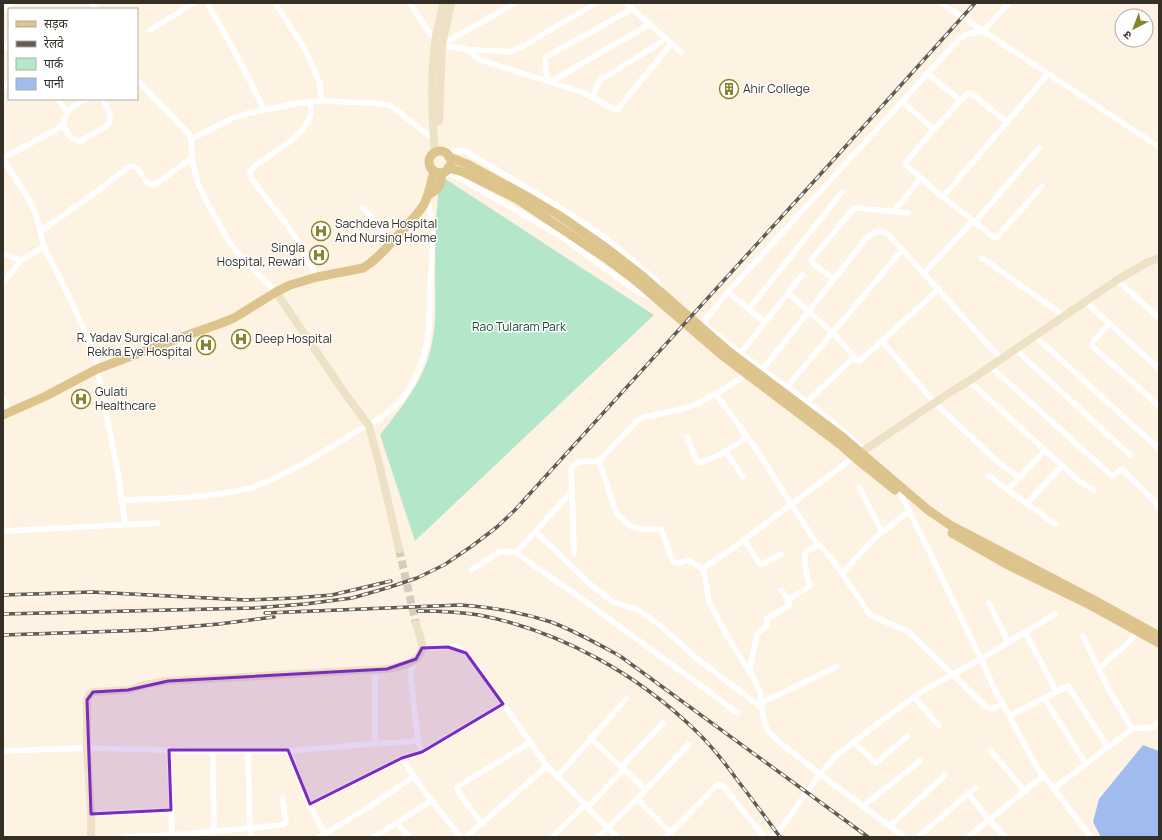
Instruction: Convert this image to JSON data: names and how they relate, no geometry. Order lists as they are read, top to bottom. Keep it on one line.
{"parks":["Rao Tularam Park"],"places":{"building":["Ahir College"],"hospital":["Sachdeva Hospital And Nursing Home","Singla Hospital, Rewari","Deep Hospital","R. Yadav Surgical and Rekha Eye Hospital","Gulati Healthcare"]},"legend":["सड़क","रेलवे","पार्क","पानी"],"north":"bottom left"}
